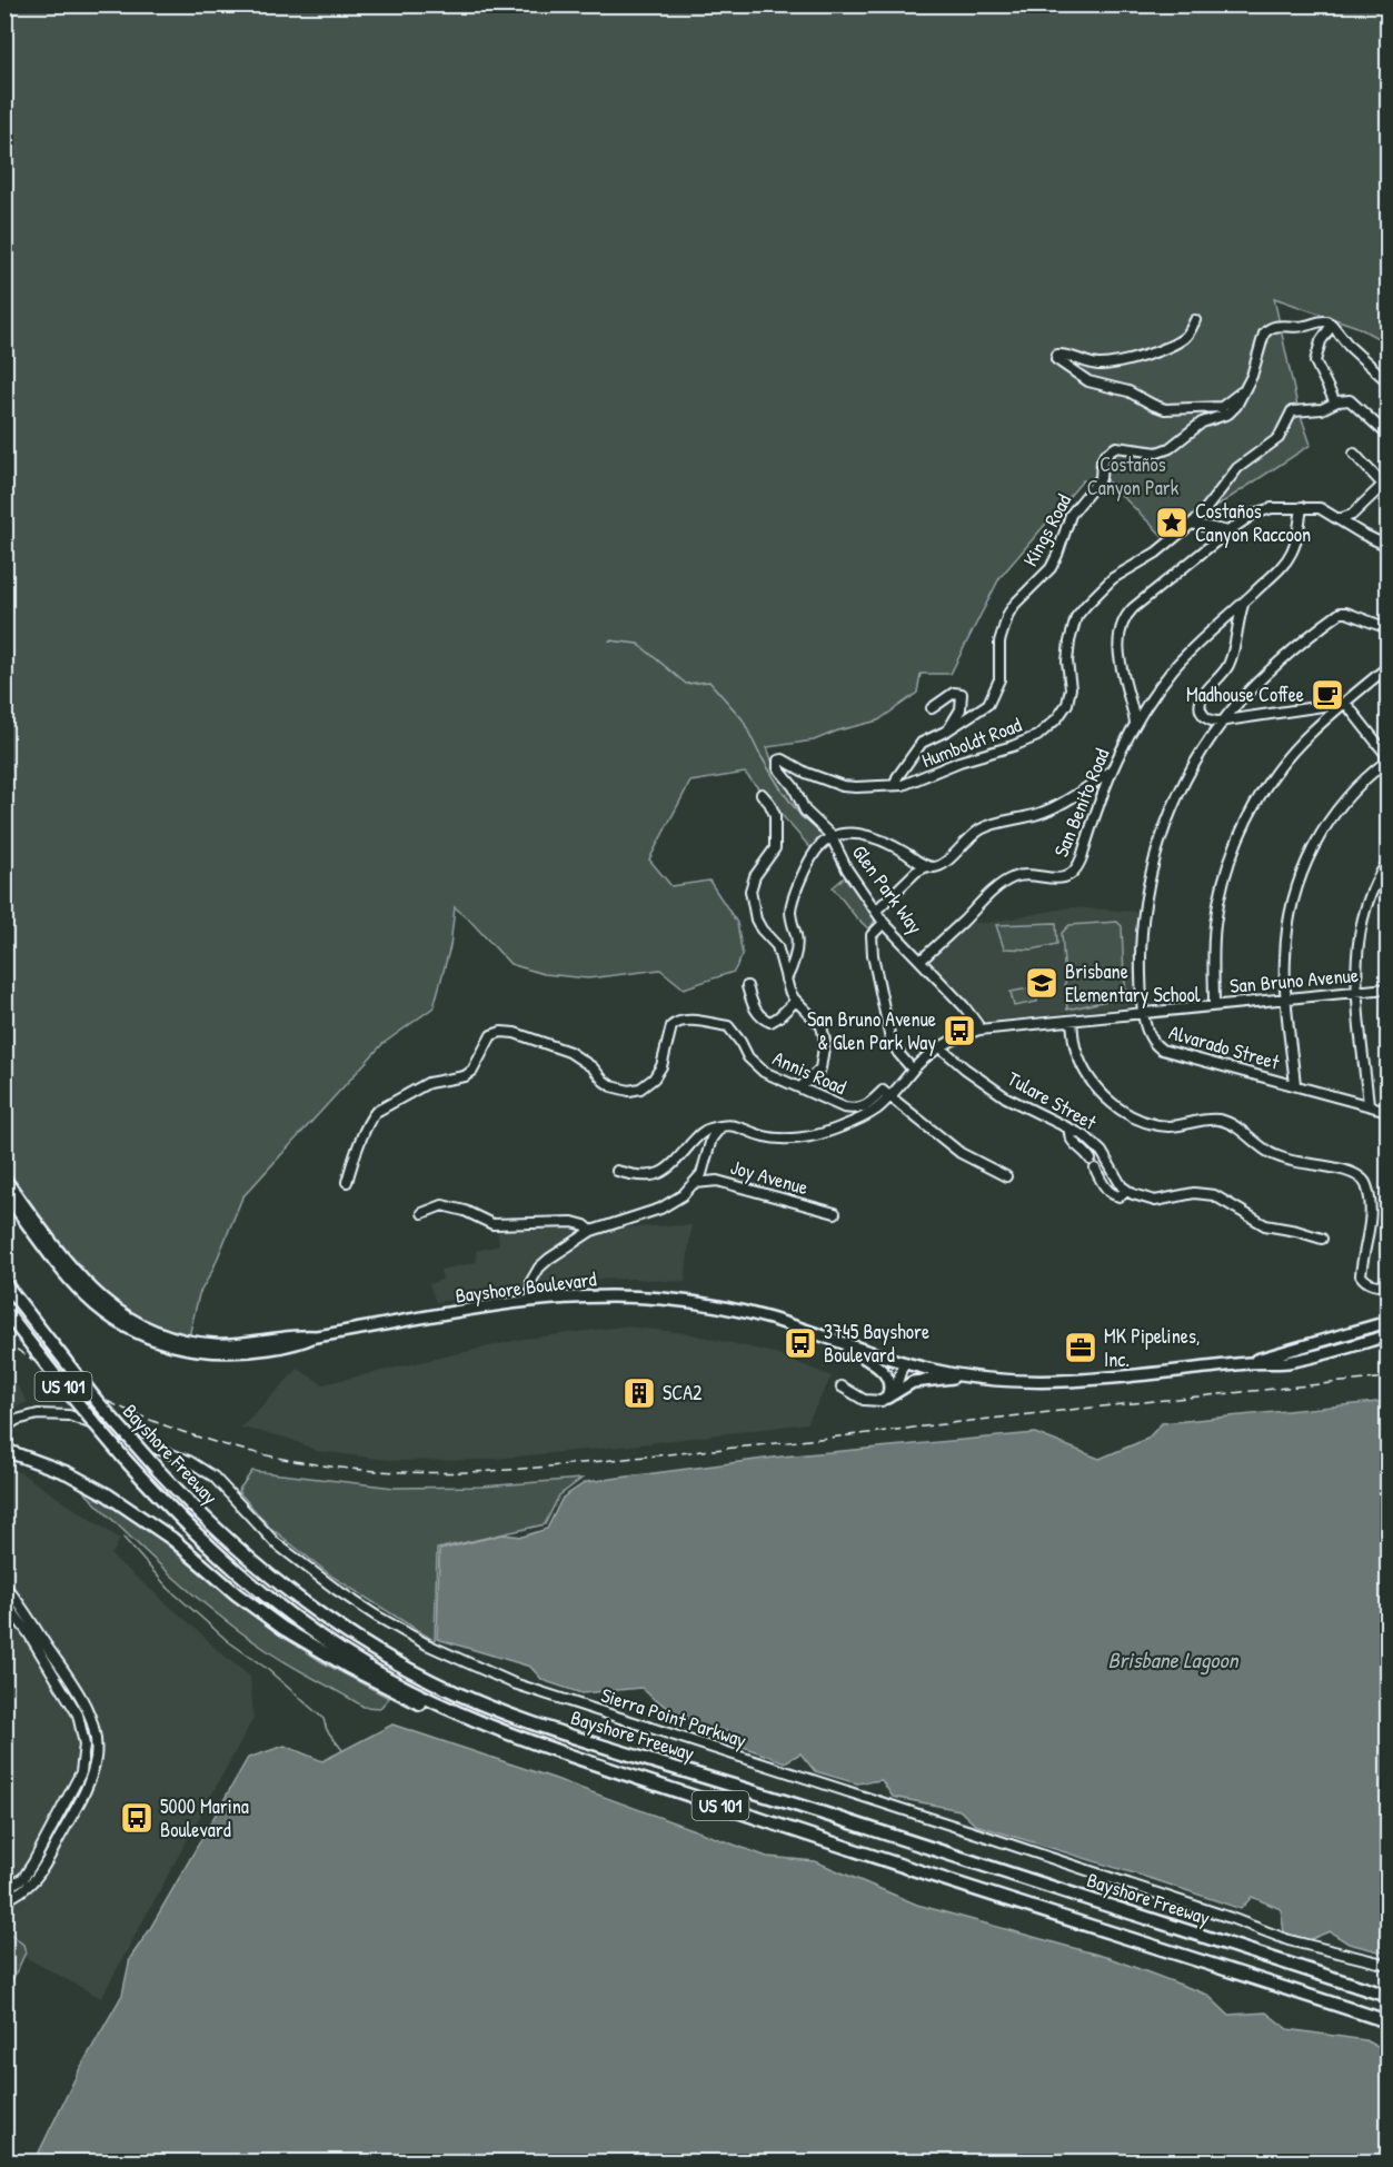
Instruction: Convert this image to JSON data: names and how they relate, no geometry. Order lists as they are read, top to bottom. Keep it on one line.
{"streets":{"highway":["US 101","Bayshore Freeway"],"main road":["Bayshore Boulevard"],"street":["Kings Road","Humboldt Road","San Benito Road","Glen Park Way","San Bruno Avenue","Alvarado Street","Annis Road","Tulare Street","Joy Avenue","Sierra Point Parkway"]},"crossings":[["Kings Road","Humboldt Road"],["Humboldt Road","Glen Park Way"],["San Benito Road","Glen Park Way"],["Glen Park Way","San Bruno Avenue"],["San Bruno Avenue","Alvarado Street"],["San Bruno Avenue","Annis Road"],["San Bruno Avenue","Tulare Street"]],"water":["Brisbane Lagoon"],"parks":["Costaños Canyon Park"],"places":{"place":["Costaños Canyon Raccoon"],"cafe":["Madhouse Coffee"],"school or university":["Brisbane Elementary School"],"bus stop":["San Bruno Avenue & Glen Park Way","3745 Bayshore Boulevard","5000 Marina Boulevard"],"office":["MK Pipelines, Inc."],"building":["SCA2"]}}
